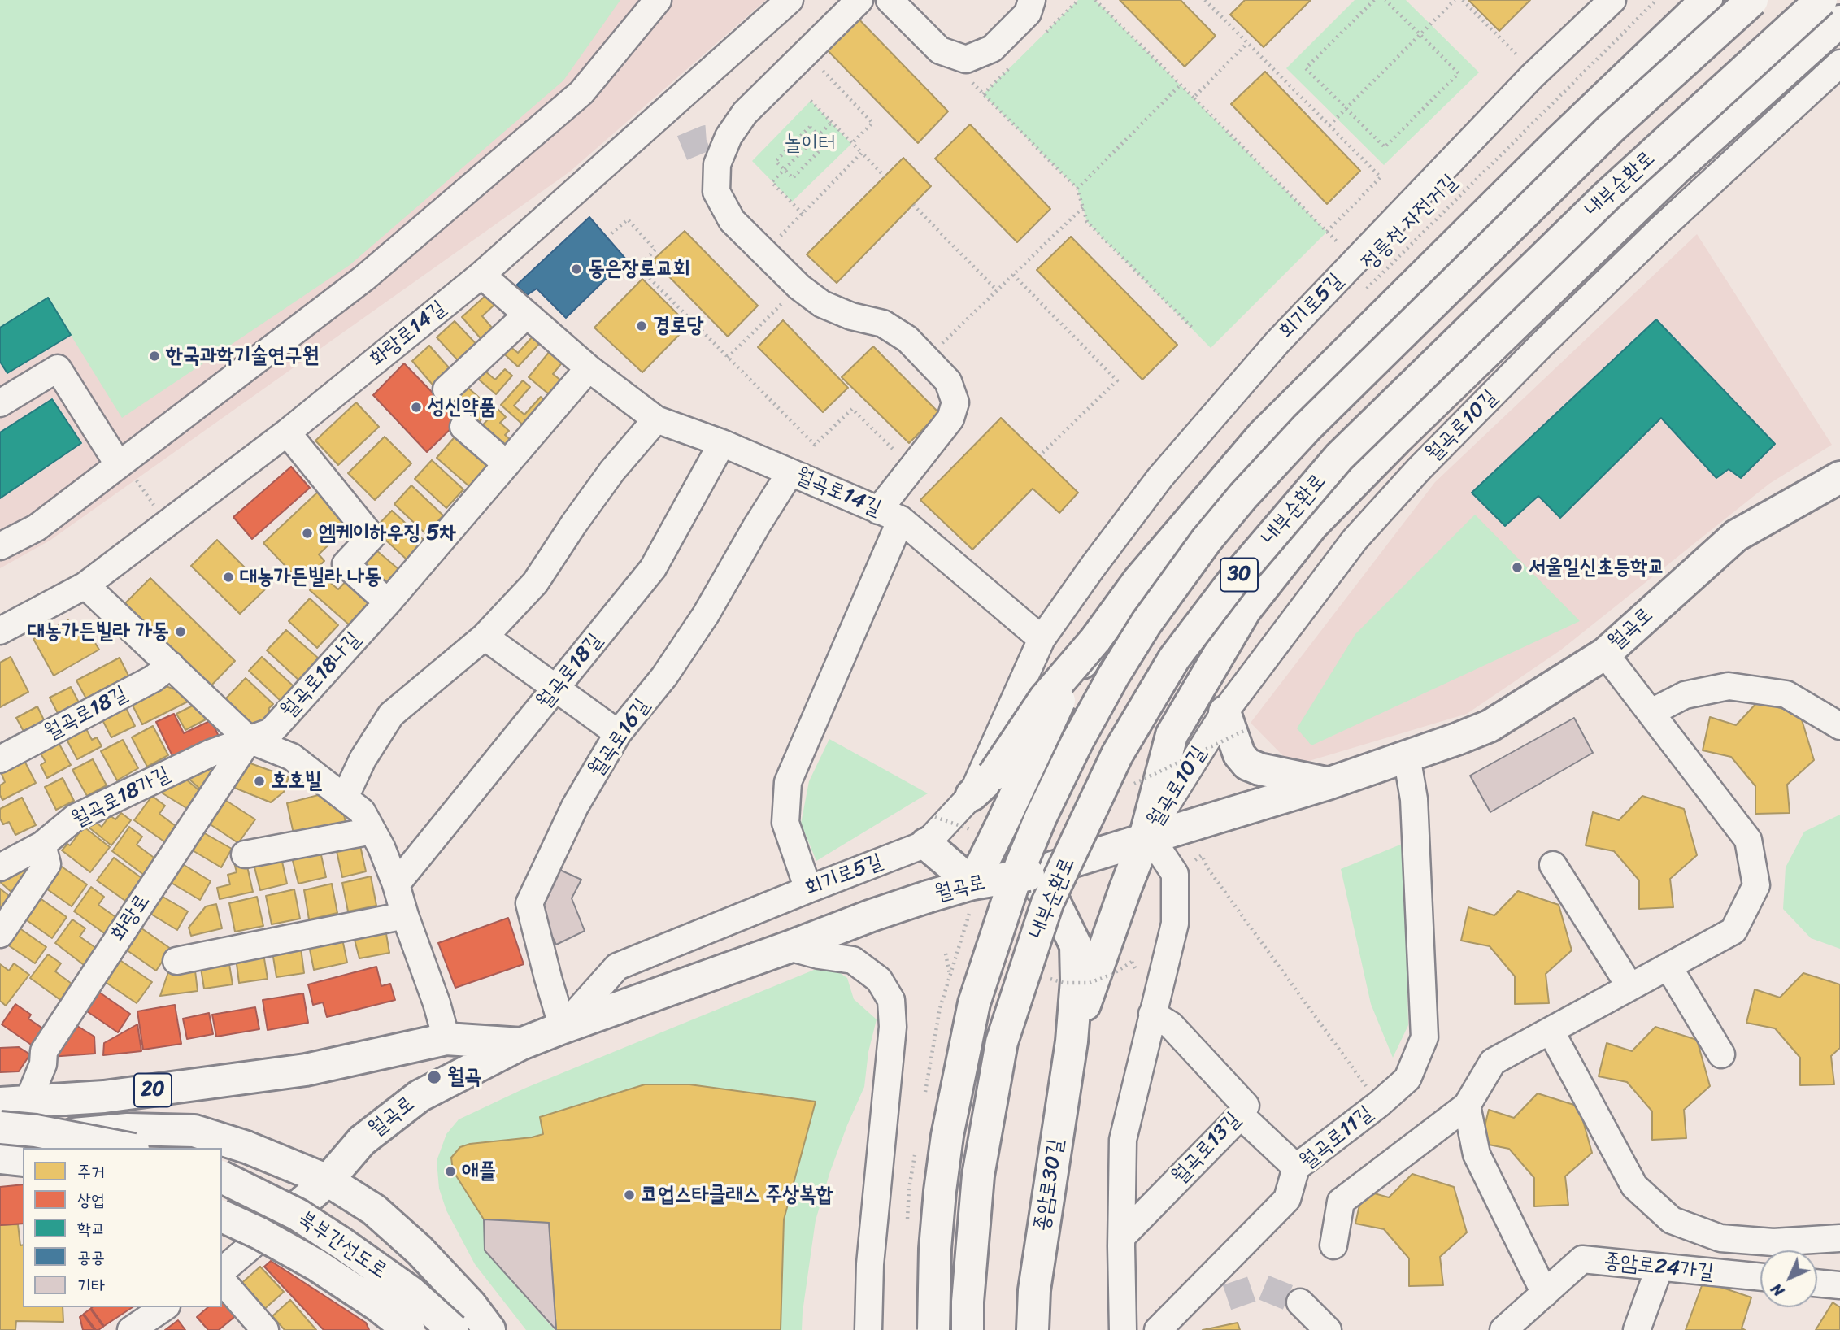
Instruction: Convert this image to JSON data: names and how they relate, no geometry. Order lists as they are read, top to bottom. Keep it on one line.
{"streets":{"main road":["내부순환로","30","월곡로","화랑로","20","종암로30길","북부간선도로"],"street":["회기로5길","화랑로14길","월곡로10길","월곡로14길","월곡로18길","월곡로18나길","월곡로16길","월곡로18가길","월곡로11길","월곡로13길","종암로24가길"],"path":["정릉천 자전거길"]},"crossings":[["회기로5길","월곡로14길"],["회기로5길","월곡로"],["회기로5길","월곡로16길"],["화랑로14길","월곡로14길"],["월곡로10길","월곡로"],["월곡로10길","종암로30길"],["월곡로14길","월곡로18길"],["월곡로14길","월곡로18나길"],["월곡로14길","월곡로16길"],["월곡로","월곡로16길"],["월곡로","화랑로"],["월곡로","종암로30길"],["월곡로18나길","월곡로18가길"],["월곡로18나길","화랑로"],["월곡로18가길","화랑로"]],"parks":["놀이터"],"places":["동은장로교회","경로당","한국과학기술연구원","성신약품","엠케이하우징 5차","서울일신초등학교","대농가든빌라 나동","대농가든빌라 가동","호호빌","월곡","애플","코업스타클래스 주상복합"],"legend":["주거","상업","학교","공공","기타"],"north":"bottom left"}
